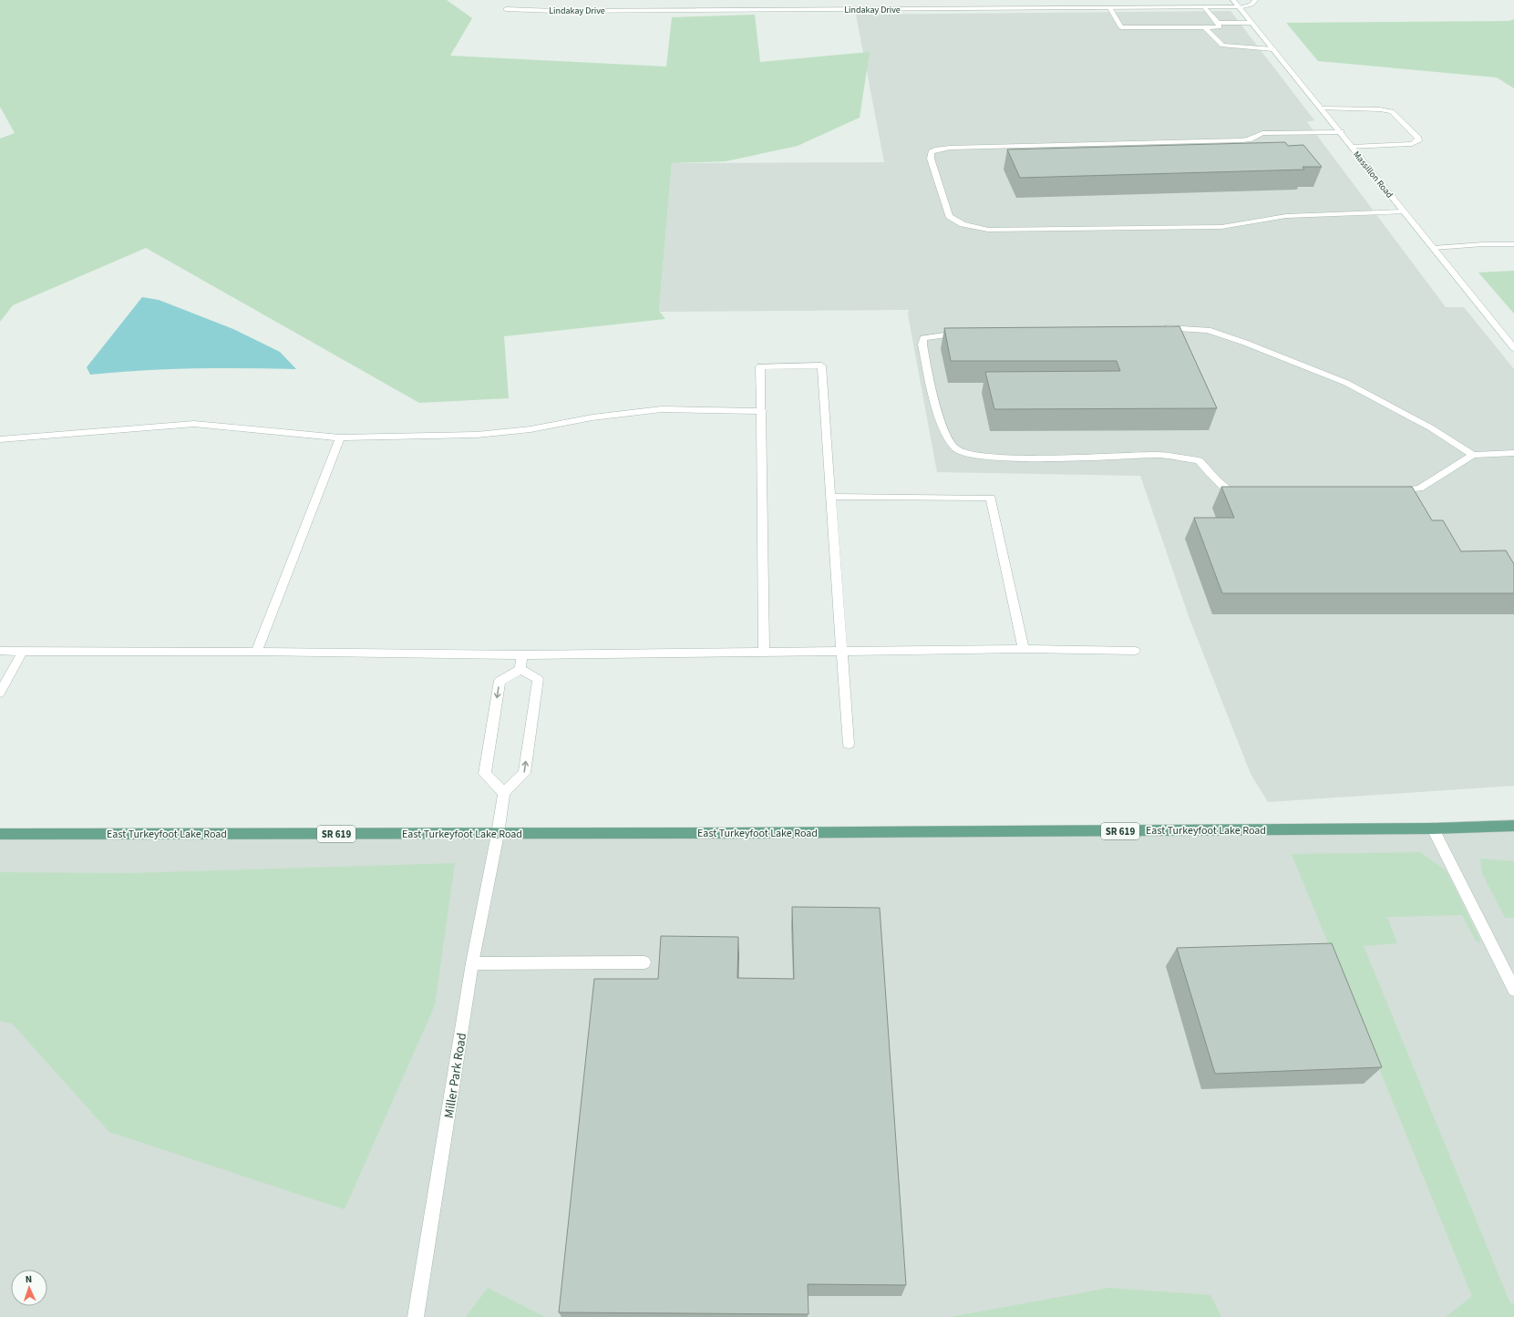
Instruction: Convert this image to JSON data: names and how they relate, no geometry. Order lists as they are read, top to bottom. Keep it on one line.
{"streets":{"main road":["East Turkeyfoot Lake Road","SR 619"],"street":["Lindakay Drive","Massillon Road","Miller Park Road"]},"crossings":[["Lindakay Drive","Massillon Road"],["East Turkeyfoot Lake Road","Miller Park Road"]],"north":"top"}
